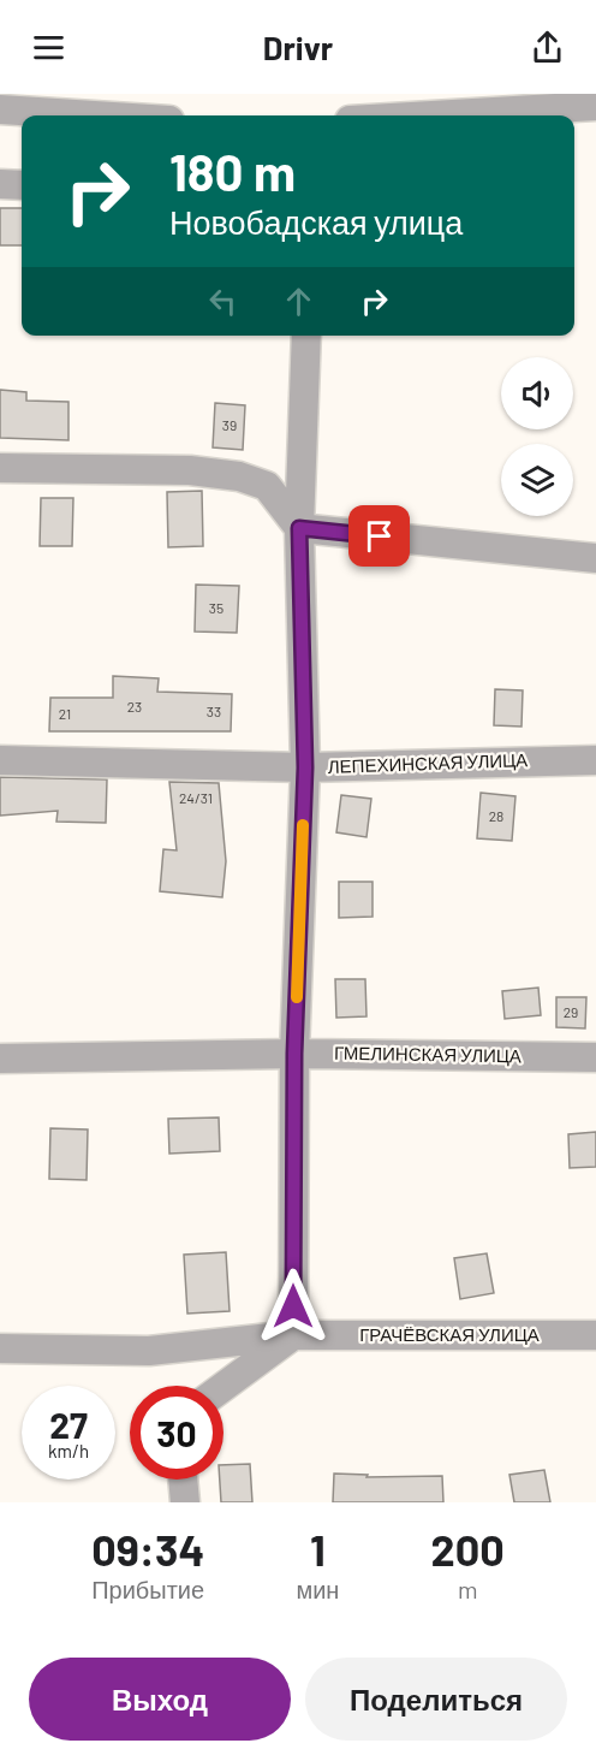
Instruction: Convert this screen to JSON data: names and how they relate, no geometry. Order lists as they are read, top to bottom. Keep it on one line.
{"streets":{"street":["ЛЕПЕХИНСКАЯ УЛИЦА","ГМЕЛИНСКАЯ УЛИЦА","ГРАЧЁВСКАЯ УЛИЦА"]},"house_numbers":["39","35","23","33","21","24/31","28","29"],"page":{"header":"Drivr","turn":["180 m","Новобадская улица"],"speed":"27 km/h","limit":"30","eta":["09:34","Прибытие","1","мин","200","m"],"buttons":["Выход","Поделиться"]}}
